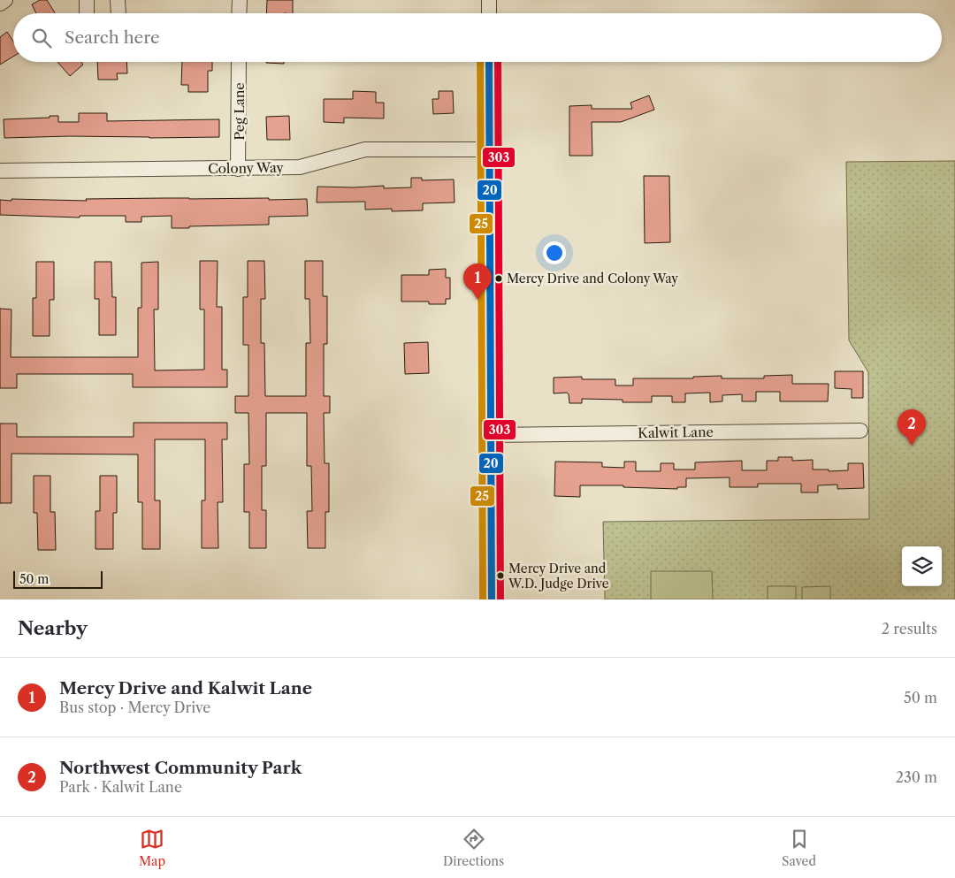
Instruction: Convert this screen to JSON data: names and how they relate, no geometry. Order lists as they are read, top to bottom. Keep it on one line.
{"streets":{"street":["Peg Lane","Colony Way","Kalwit Lane"]},"crossings":[["Peg Lane","Colony Way"]],"places":["Mercy Drive and Colony Way","Mercy Drive and W.D. Judge Drive"],"lines":["transit line 20","transit line 25","transit line 303"],"scale_bar":"50 m","page":{"search":"Search here","pins":["1","2"],"scale":"50 m","heading":["Nearby","2 results"],"list":[{"mark":"1","name":"Mercy Drive and Kalwit Lane","note":"Bus stop · Mercy Drive","value":"50 m"},{"mark":"2","name":"Northwest Community Park","note":"Park · Kalwit Lane","value":"230 m"}],"nav":["Map","Directions","Saved"]}}
